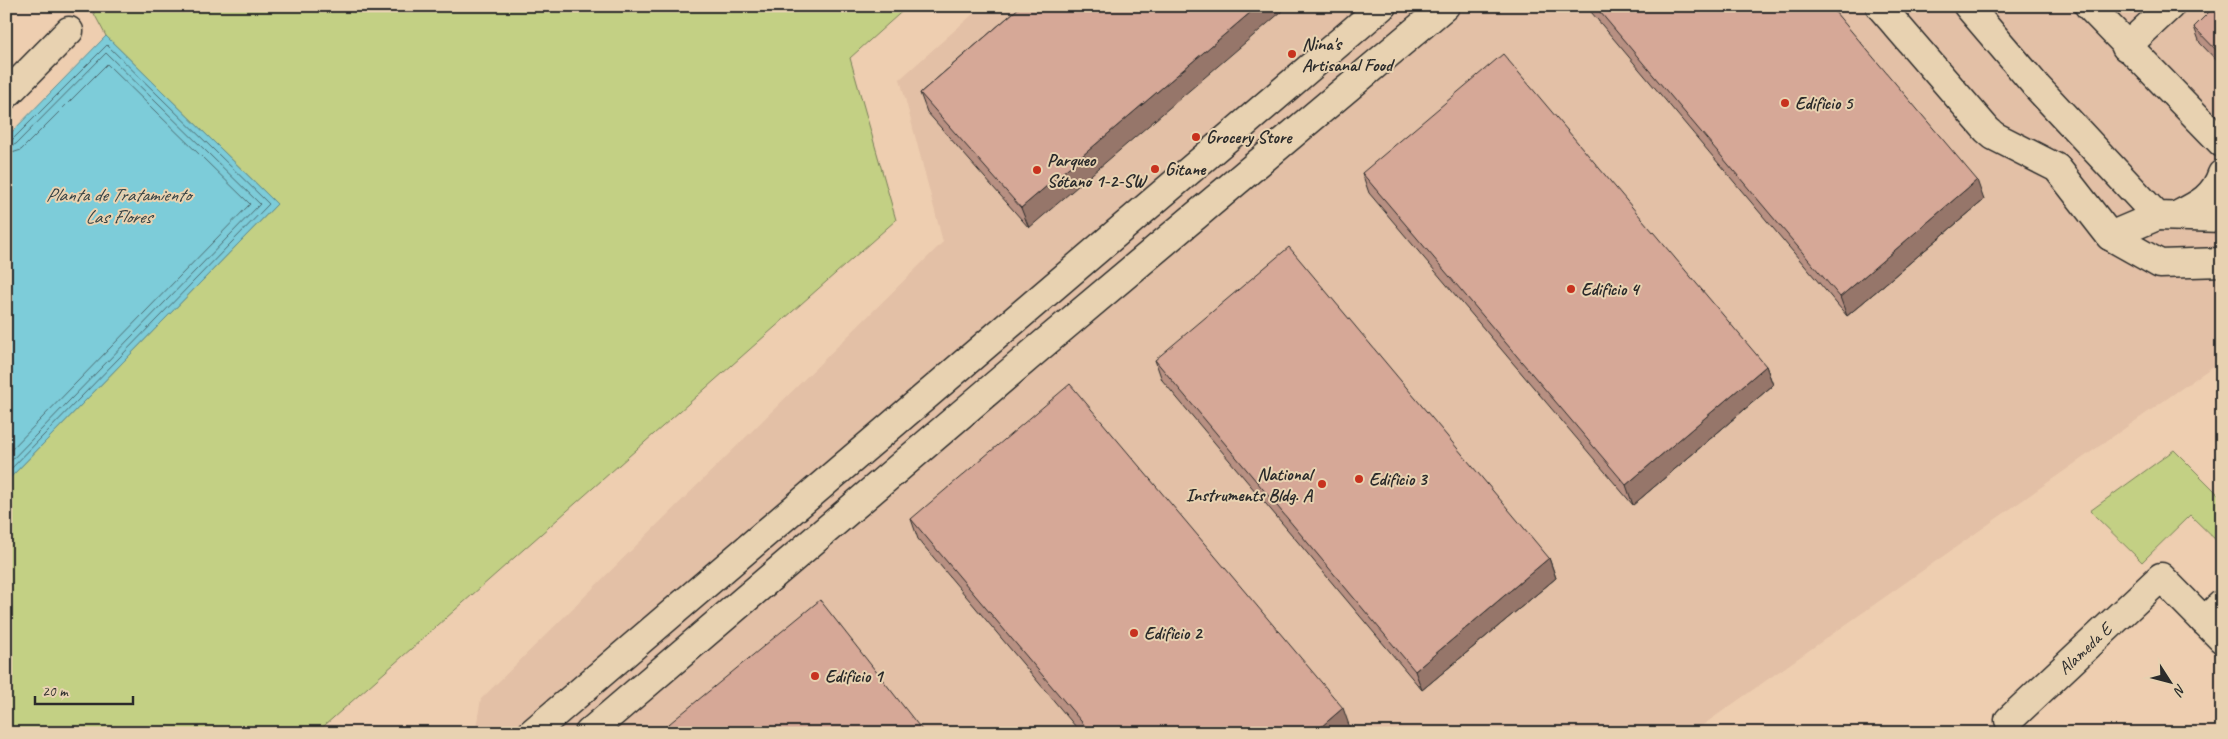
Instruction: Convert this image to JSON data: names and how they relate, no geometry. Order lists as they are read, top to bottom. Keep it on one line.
{"streets":{"street":["Alameda E"]},"water":["Planta de Tratamiento Las Flores"],"places":["Nina's Artisanal Food","Edificio 5","Grocery Store","Gitane","Parqueo Sótano 1-2-SW","Edificio 4","Edificio 3","National Instruments Bldg. A","Edificio 2","Edificio 1"],"scale_bar":"20 m","north":"bottom right"}
